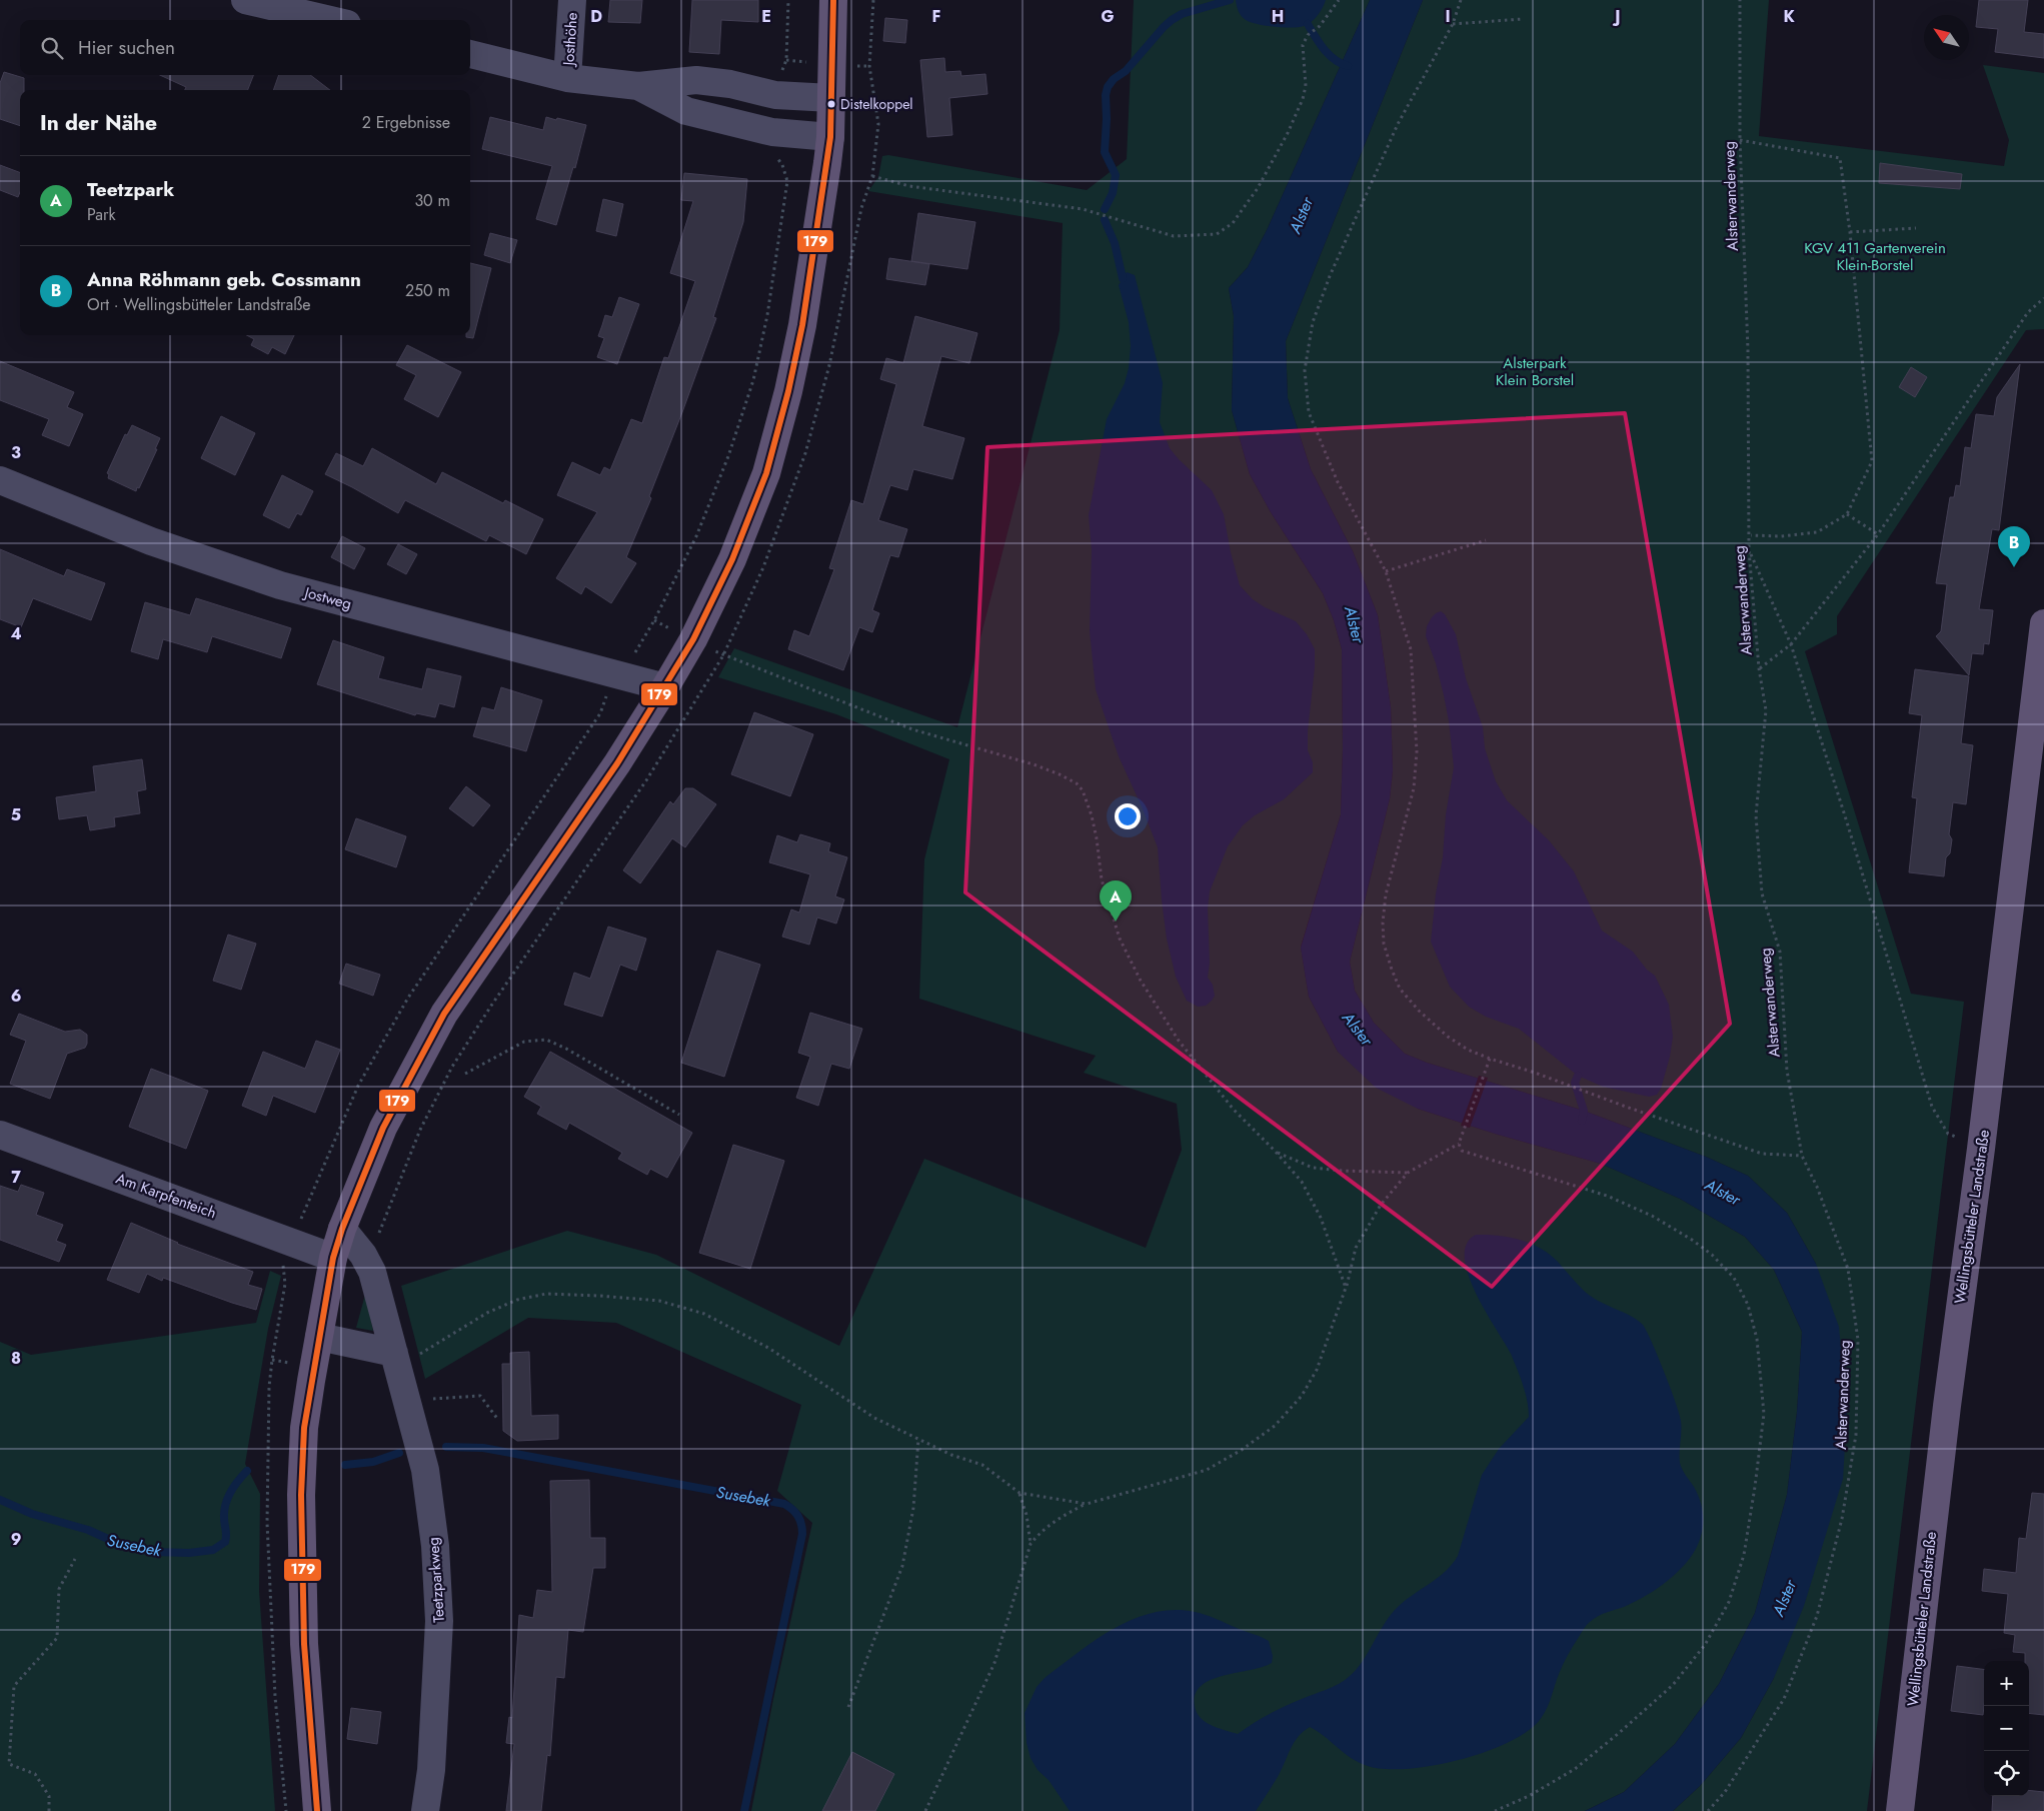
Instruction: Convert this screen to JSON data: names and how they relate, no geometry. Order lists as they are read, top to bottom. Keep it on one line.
{"streets":{"main road":["Wellingsbütteler Landstraße"],"street":["Josthöhe","Jostweg","Am Karpfenteich","Teetzparkweg"],"path":["Alsterwanderweg"]},"water":["Alster","Susebek"],"parks":["KGV 411 Gartenverein Klein-Borstel","Alsterpark Klein Borstel"],"places":["Distelkoppel"],"lines":["transit line 179"],"north":"top left","page":{"search":"Hier suchen","heading":["In der Nähe","2 Ergebnisse"],"list":[{"mark":"A","name":"Teetzpark","note":"Park","value":"30 m"},{"mark":"B","name":"Anna Röhmann geb. Cossmann","note":"Ort · Wellingsbütteler Landstraße","value":"250 m"}],"pins":["B","A"],"map_buttons":["+","−"]},"grid":{"columns":["D","E","F","G","H","I","J","K"],"rows":["3","4","5","6","7","8","9"]}}
